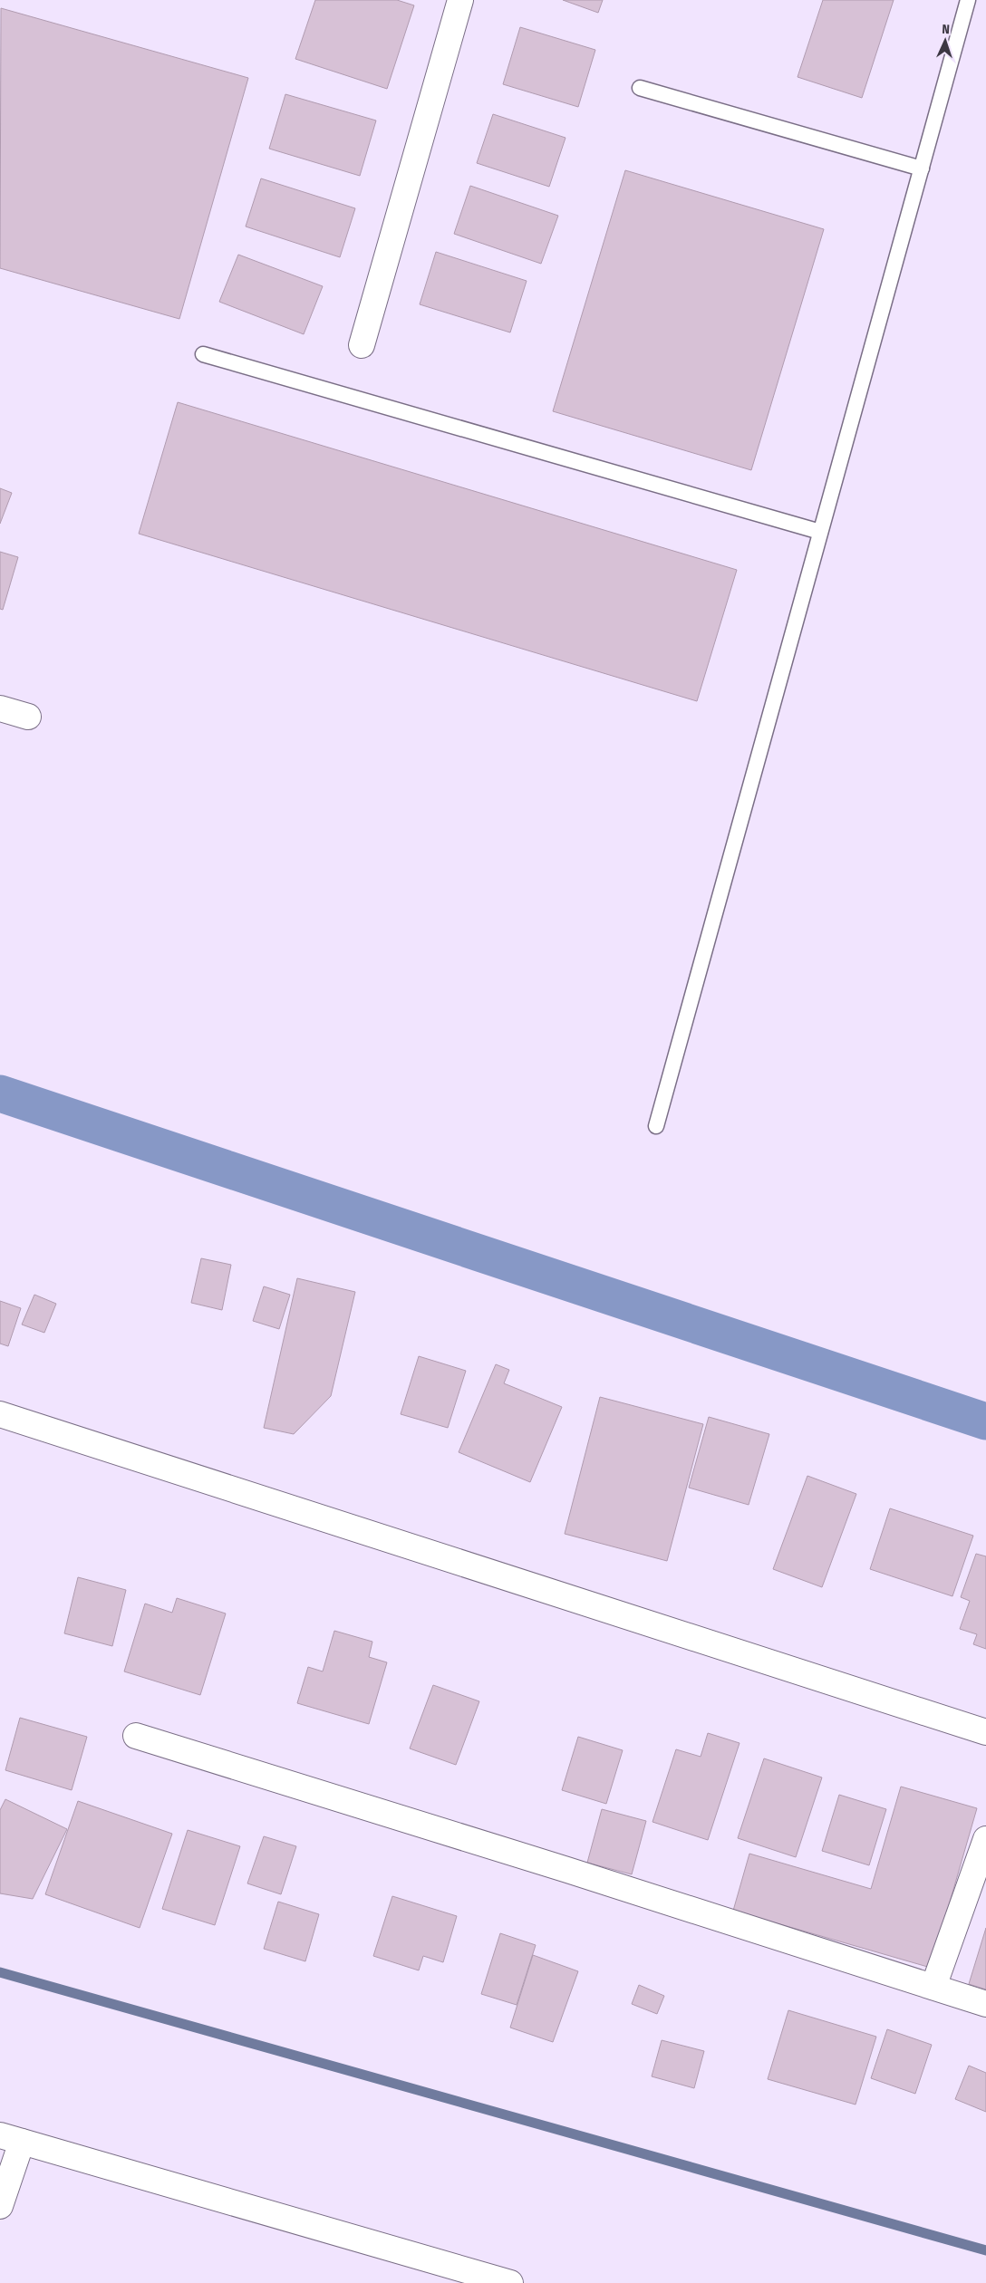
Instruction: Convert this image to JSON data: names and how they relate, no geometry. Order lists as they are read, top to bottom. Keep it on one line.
{"north":"top"}
